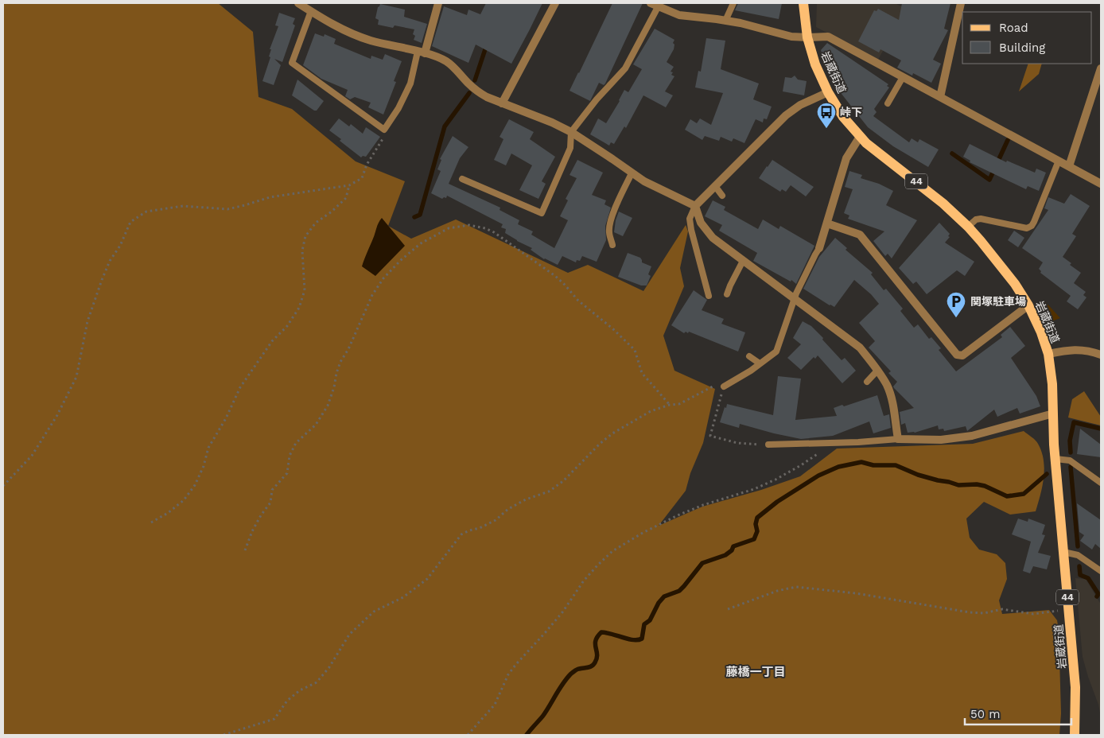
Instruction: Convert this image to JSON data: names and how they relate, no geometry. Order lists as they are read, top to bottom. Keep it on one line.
{"streets":{"main road":["岩蔵街道","44"]},"districts":["藤橋一丁目"],"places":{"bus stop":["峠下"],"parking":["関塚駐車場"]},"legend":["Road","Building"],"scale_bar":"50 m"}
